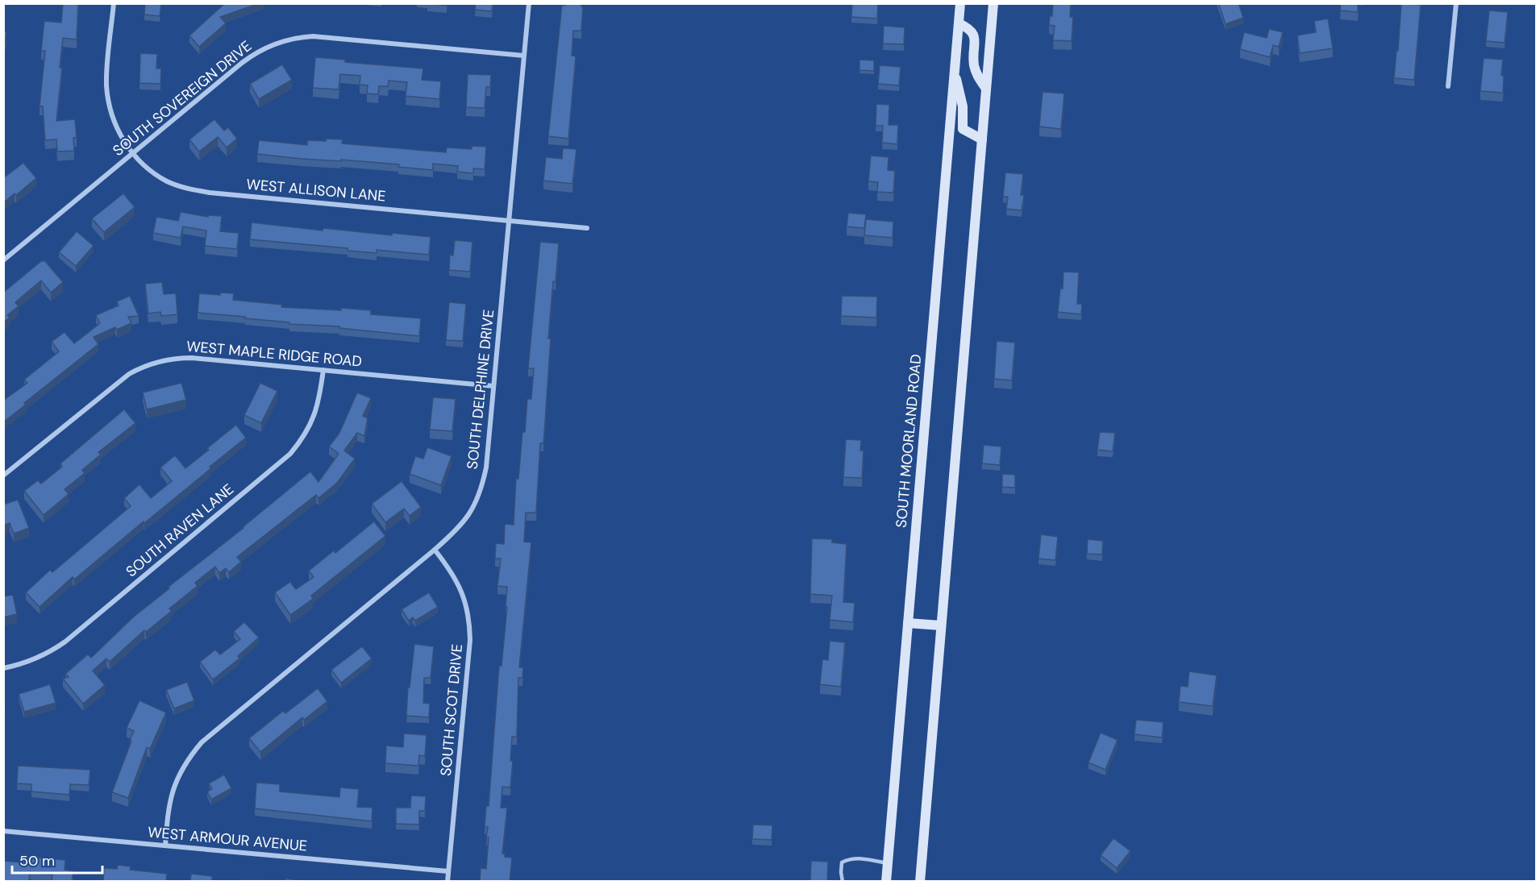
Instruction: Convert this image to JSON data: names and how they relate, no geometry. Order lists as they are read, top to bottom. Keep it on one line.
{"streets":{"main road":["SOUTH MOORLAND ROAD"],"street":["SOUTH SOVEREIGN DRIVE","WEST ALLISON LANE","WEST MAPLE RIDGE ROAD","SOUTH DELPHINE DRIVE","SOUTH RAVEN LANE","SOUTH SCOT DRIVE","WEST ARMOUR AVENUE"]},"crossings":[["SOUTH SOVEREIGN DRIVE","WEST ALLISON LANE"],["SOUTH SOVEREIGN DRIVE","SOUTH DELPHINE DRIVE"],["WEST ALLISON LANE","SOUTH DELPHINE DRIVE"],["WEST MAPLE RIDGE ROAD","SOUTH DELPHINE DRIVE"],["WEST MAPLE RIDGE ROAD","SOUTH RAVEN LANE"],["SOUTH DELPHINE DRIVE","SOUTH SCOT DRIVE"],["SOUTH DELPHINE DRIVE","WEST ARMOUR AVENUE"],["SOUTH SCOT DRIVE","WEST ARMOUR AVENUE"]],"scale_bar":"50 m"}
